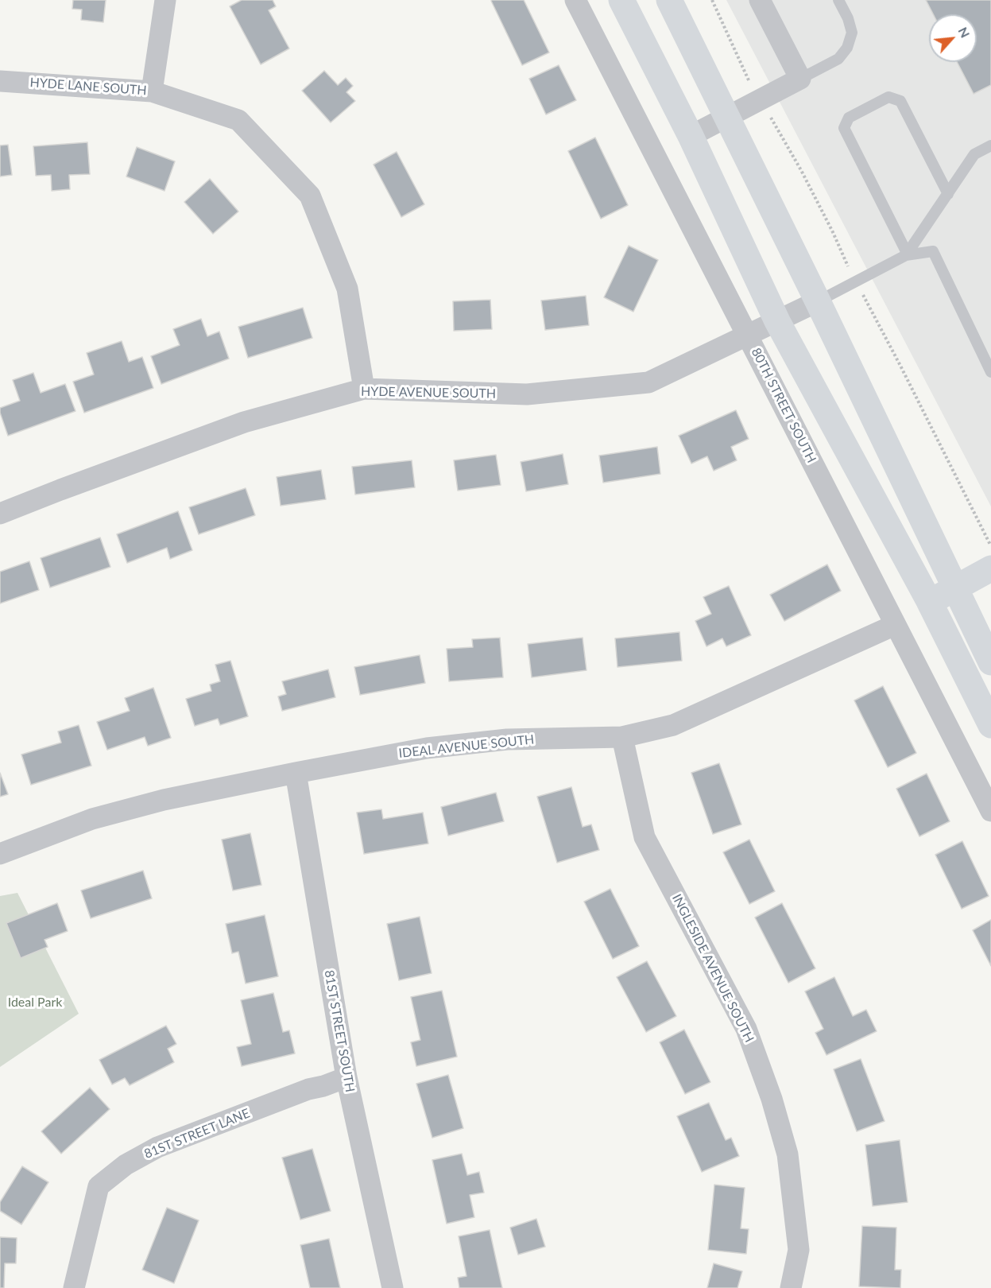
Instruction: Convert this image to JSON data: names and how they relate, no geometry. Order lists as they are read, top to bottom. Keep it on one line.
{"streets":{"street":["HYDE LANE SOUTH","HYDE AVENUE SOUTH","80TH STREET SOUTH","IDEAL AVENUE SOUTH","INGLESIDE AVENUE SOUTH","81ST STREET SOUTH","81ST STREET LANE"]},"crossings":[["HYDE LANE SOUTH","HYDE AVENUE SOUTH"],["HYDE AVENUE SOUTH","80TH STREET SOUTH"],["80TH STREET SOUTH","IDEAL AVENUE SOUTH"],["IDEAL AVENUE SOUTH","INGLESIDE AVENUE SOUTH"],["IDEAL AVENUE SOUTH","81ST STREET SOUTH"],["81ST STREET SOUTH","81ST STREET LANE"]],"parks":["Ideal Park"],"north":"top right"}
